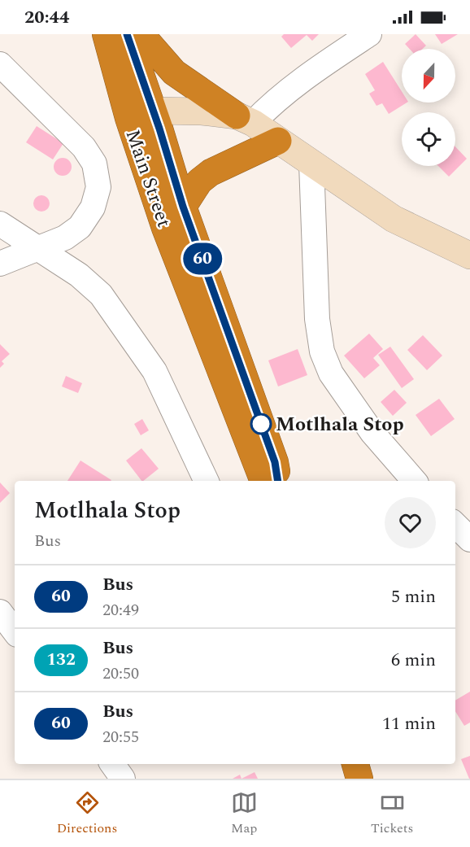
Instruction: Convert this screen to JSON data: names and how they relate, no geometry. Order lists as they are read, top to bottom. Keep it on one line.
{"streets":{"highway":["Main Street"]},"places":["Motlhala Stop"],"lines":["bus line 60"],"north":"bottom","page":{"status":"20:44","on_map":"60","heading":["Motlhala Stop","Bus"],"list":[{"mark":"60","name":"Bus","note":"20:49","value":"5 min"},{"mark":"132","name":"Bus","note":"20:50","value":"6 min"},{"mark":"60","name":"Bus","note":"20:55","value":"11 min"}],"tabs":["Directions","Map","Tickets"]}}
